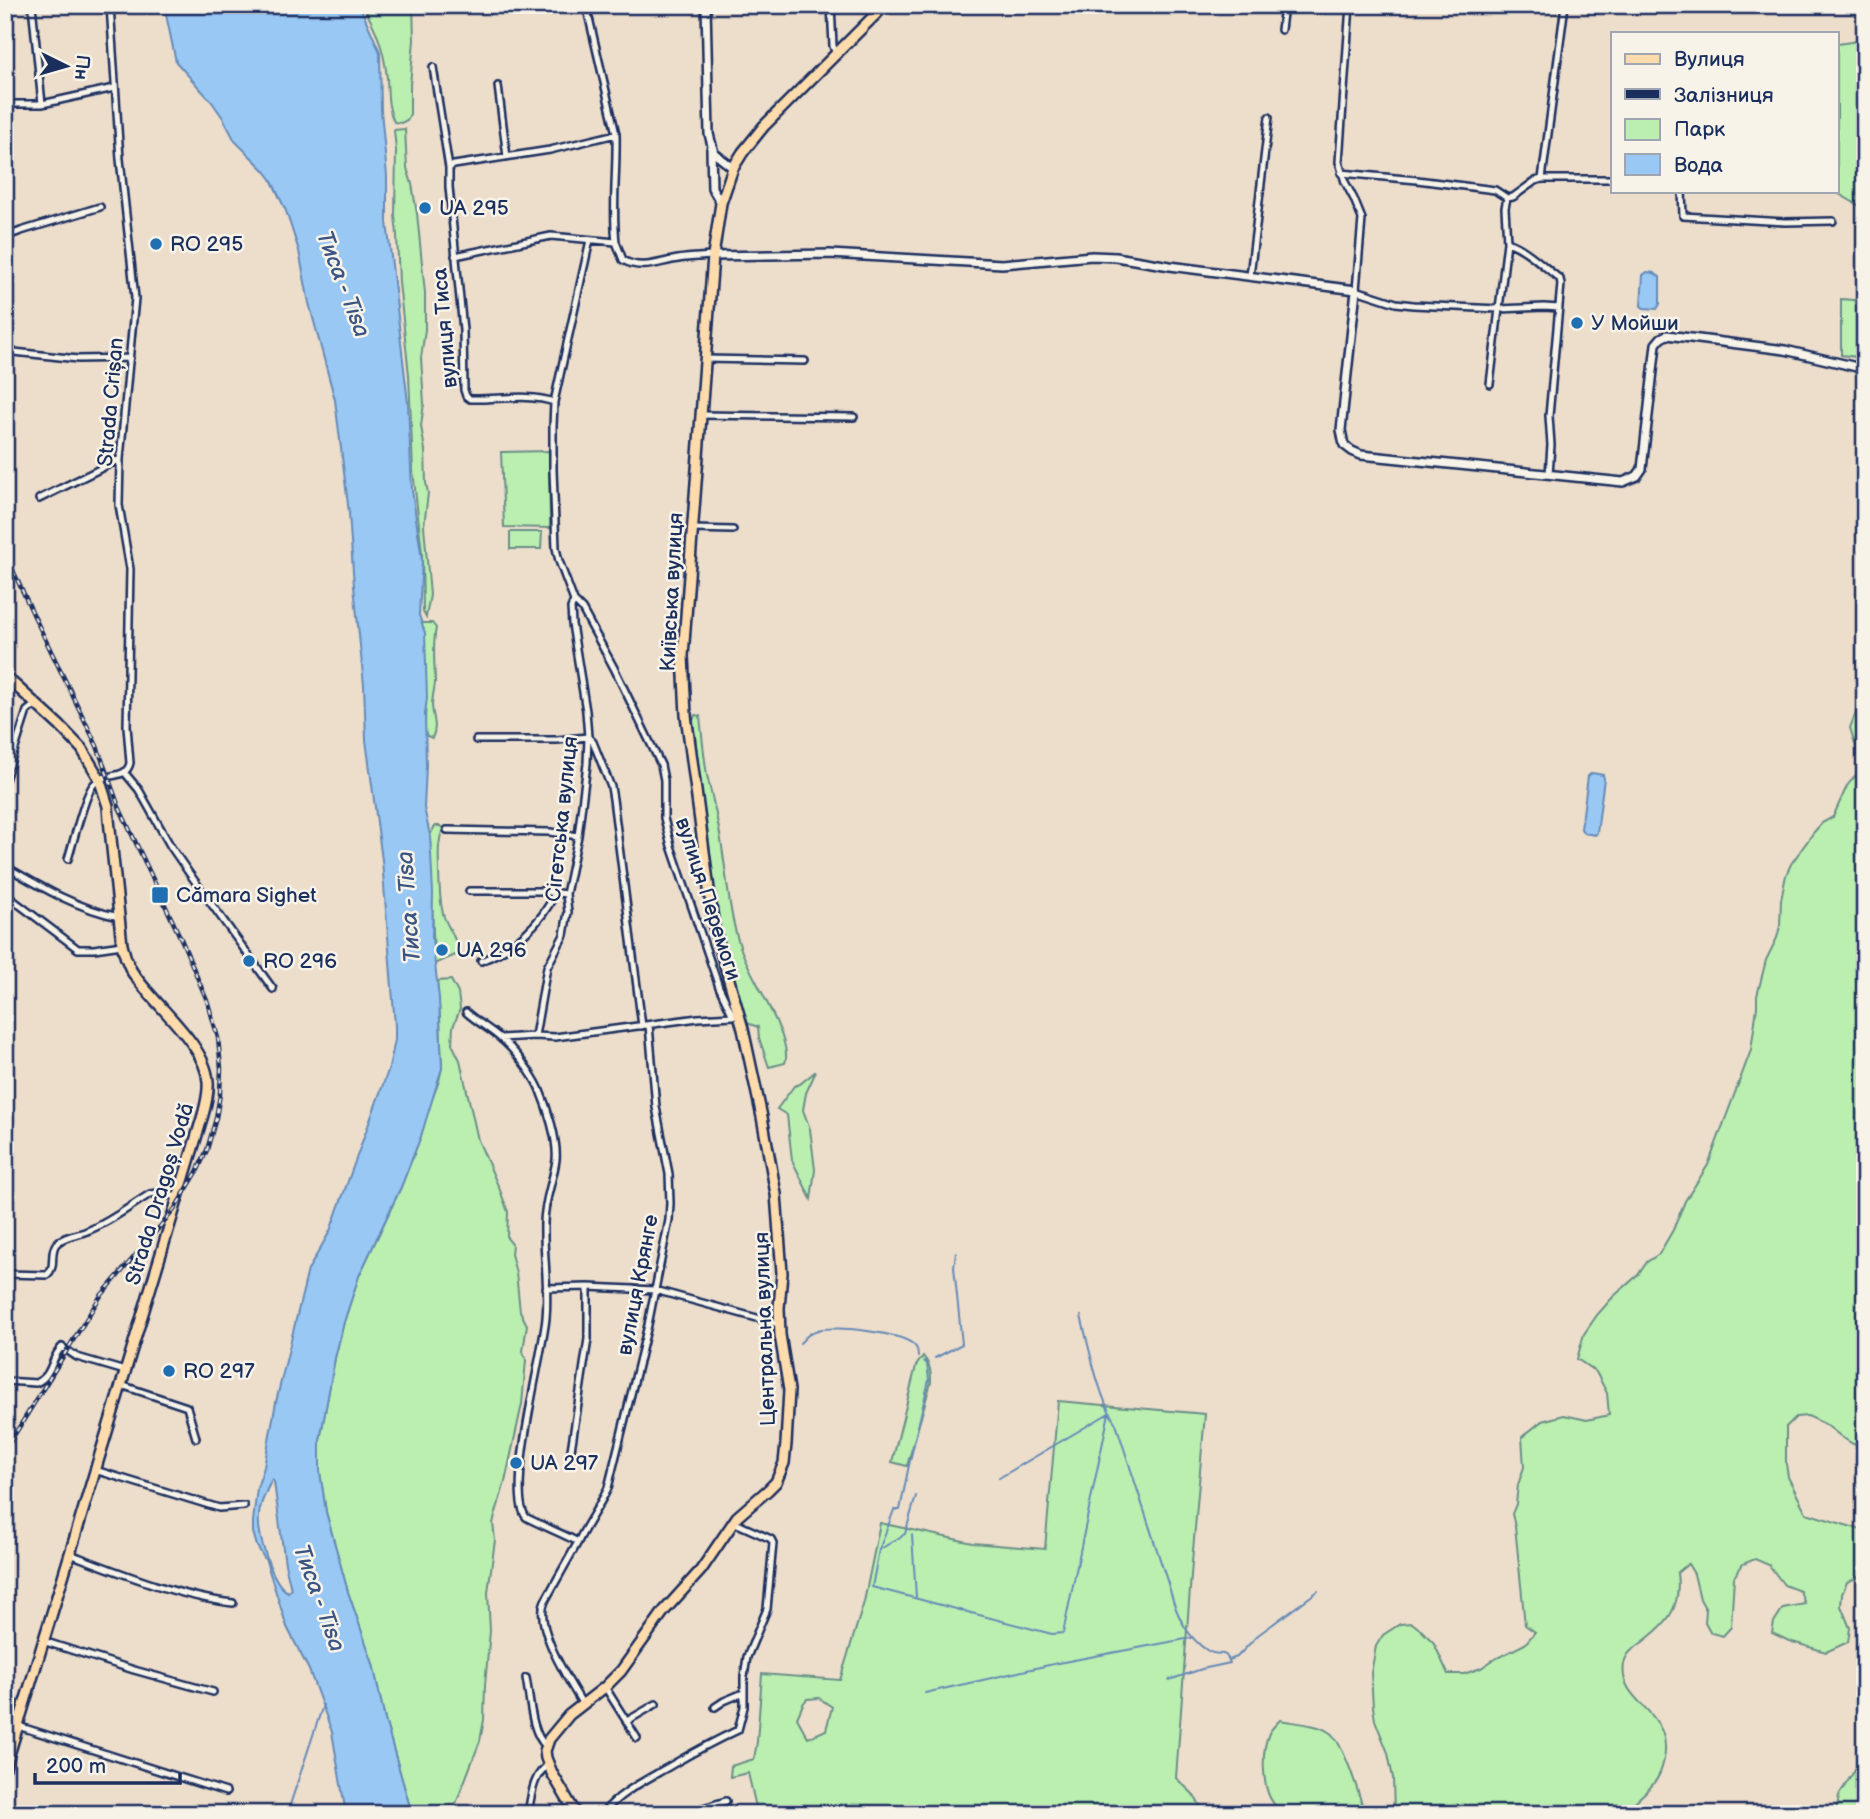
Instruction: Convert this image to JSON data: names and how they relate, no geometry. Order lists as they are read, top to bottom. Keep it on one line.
{"streets":{"main road":["Київська вулиця","Strada Dragoș Vodă","Центральна вулиця"],"street":["вулиця Тиса","Strada Crișan","Сігетська вулиця","вулиця Перемоги","вулиця Крянге"]},"crossings":[["Київська вулиця","вулиця Перемоги"],["Київська вулиця","Центральна вулиця"],["Сігетська вулиця","вулиця Перемоги"],["Сігетська вулиця","вулиця Крянге"],["вулиця Перемоги","Центральна вулиця"],["вулиця Крянге","Центральна вулиця"]],"water":["Тиса - Tisa"],"places":{"other":["UA 295","RO 295","У Мойши","UA 296","RO 296","RO 297","UA 297"],"transit":["Cămara Sighet"]},"legend":["Вулиця","Залізниця","Парк","Вода"],"scale_bar":"200 m","north":"right"}
